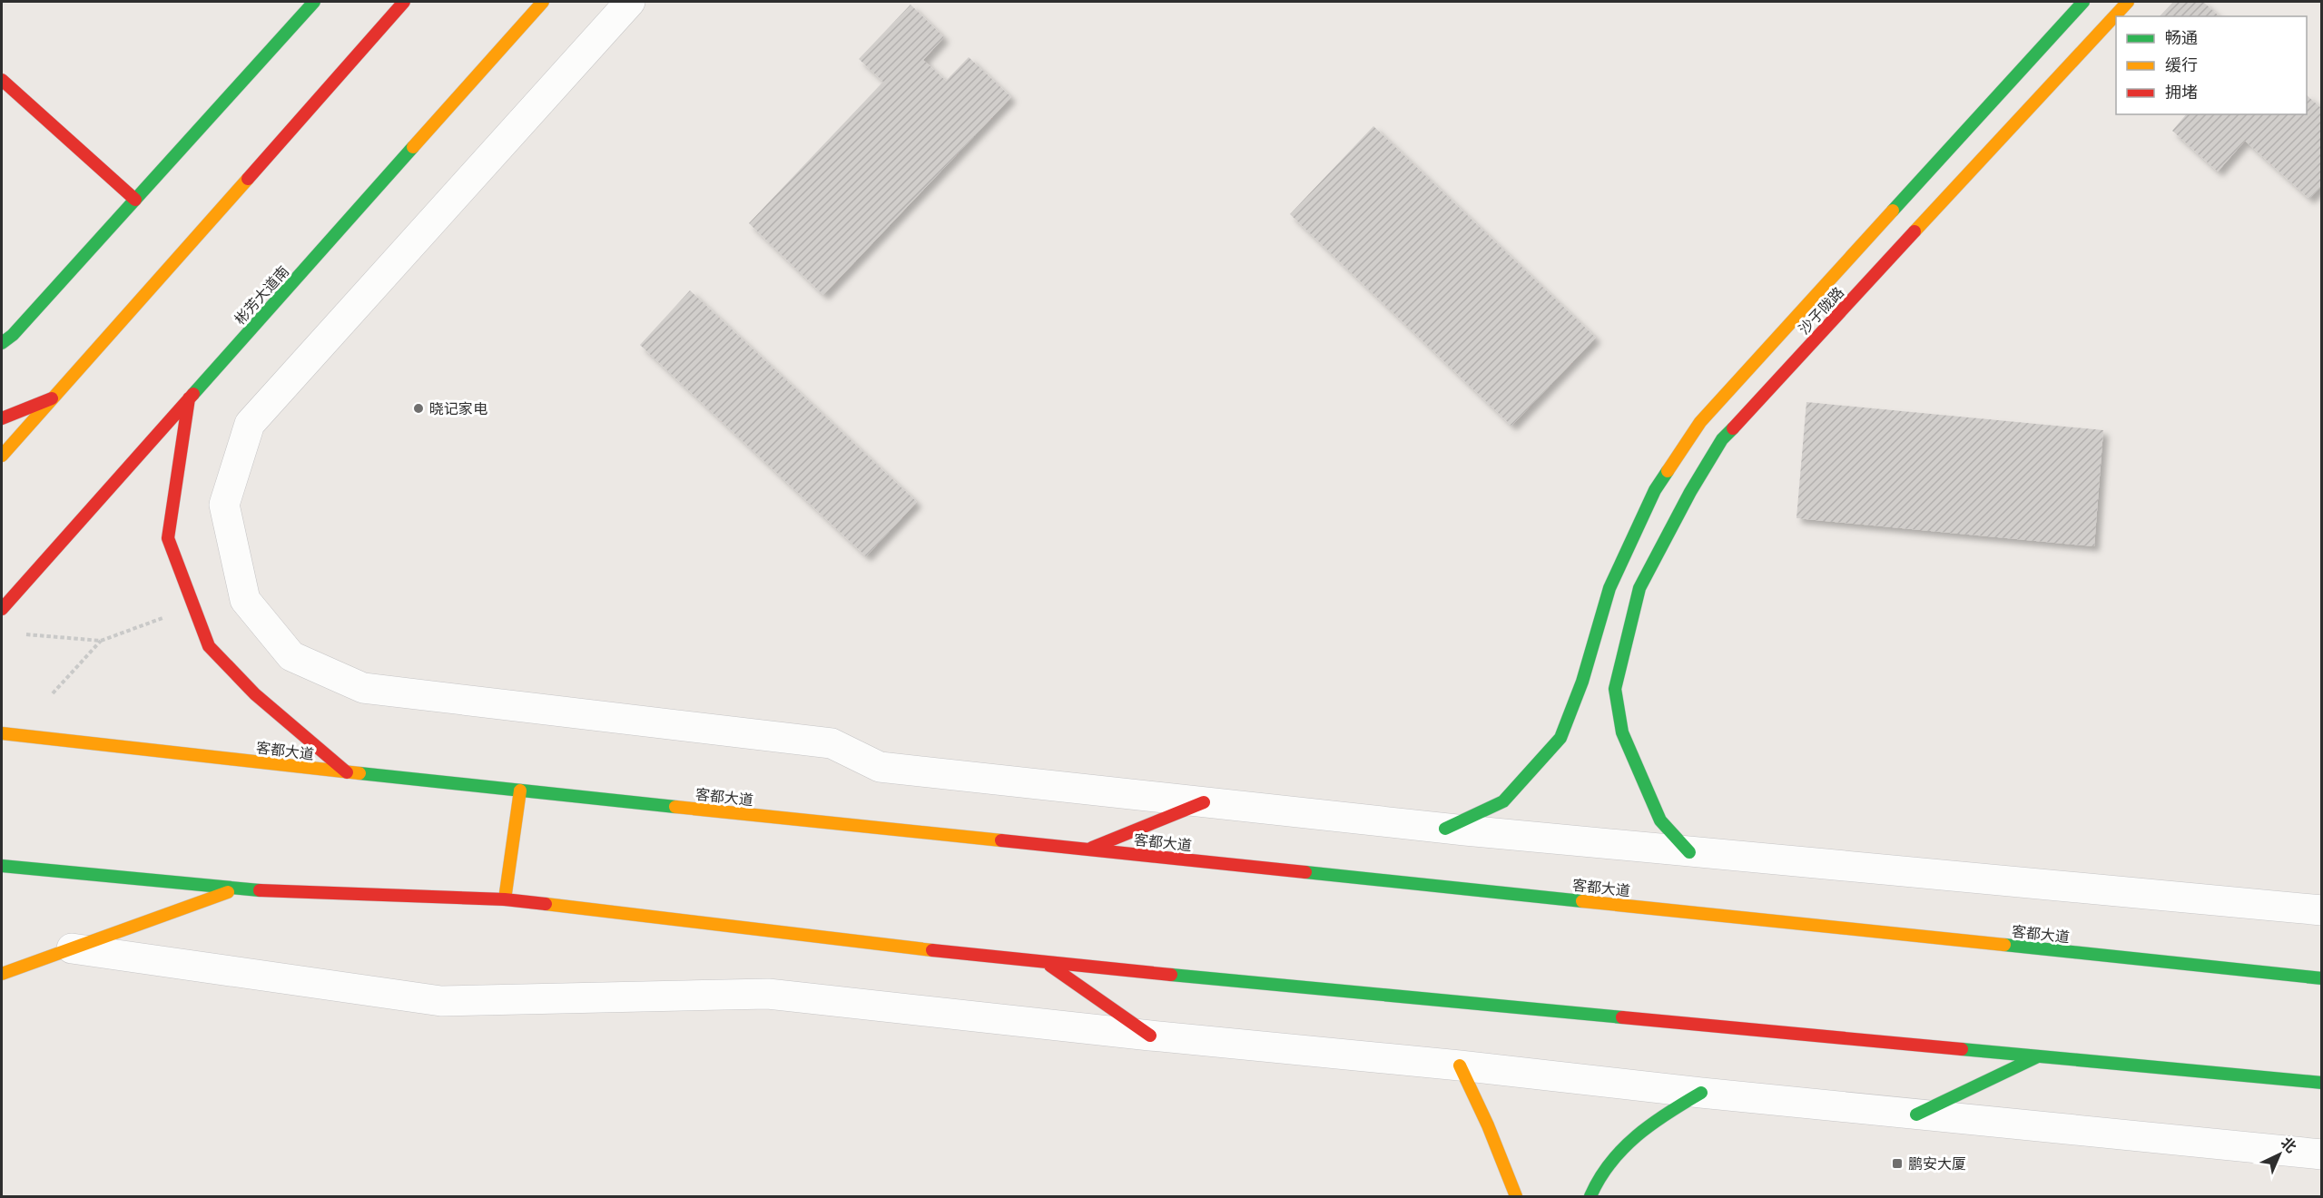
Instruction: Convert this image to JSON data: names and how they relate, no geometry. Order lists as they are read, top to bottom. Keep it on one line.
{"streets":{"main road":["彬芳大道南","沙子陇路","客都大道"]},"places":{"other":["晓记家电"],"transit":["鹏安大厦"]},"legend":["畅通","缓行","拥堵"],"north":"top right"}
